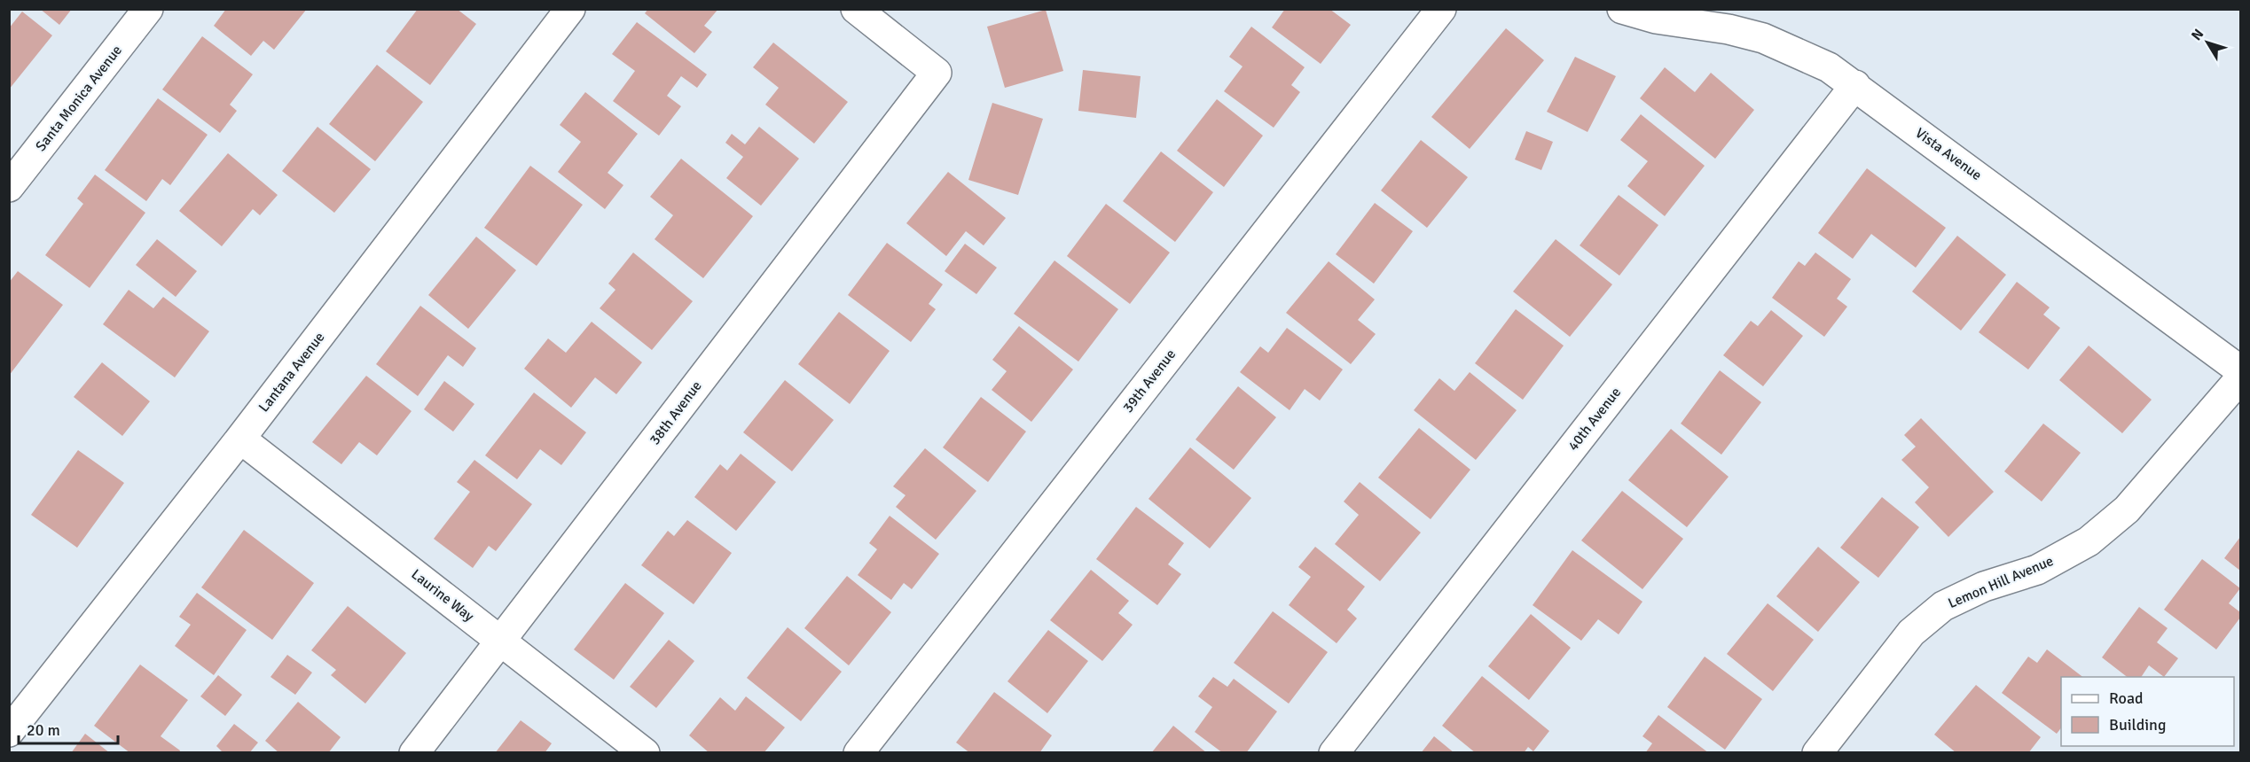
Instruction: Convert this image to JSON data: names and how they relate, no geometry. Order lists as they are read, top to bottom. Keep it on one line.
{"streets":{"street":["Santa Monica Avenue","Vista Avenue","Lantana Avenue","39th Avenue","38th Avenue","40th Avenue","Lemon Hill Avenue","Laurine Way"]},"crossings":[["Vista Avenue","40th Avenue"],["Lantana Avenue","Laurine Way"],["38th Avenue","Laurine Way"]],"legend":["Road","Building"],"scale_bar":"20 m","north":"top left"}
